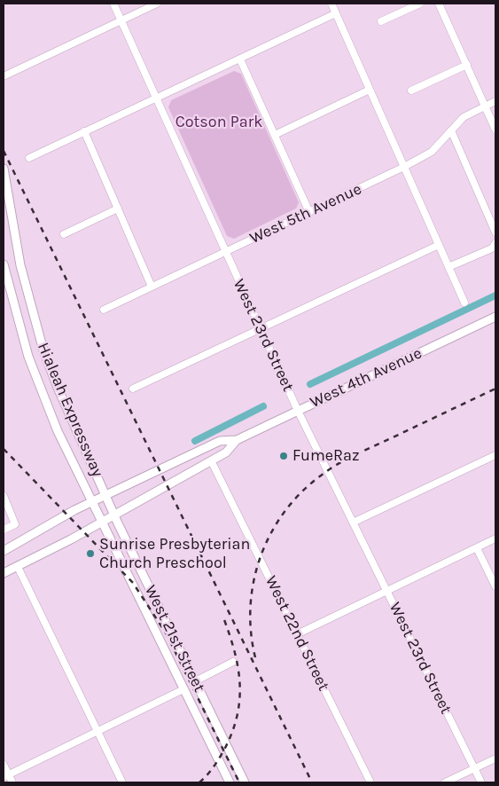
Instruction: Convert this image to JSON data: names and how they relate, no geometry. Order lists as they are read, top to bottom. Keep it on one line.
{"streets":{"main road":["West 4th Avenue","Hialeah Expressway","West 21st Street"],"street":["West 5th Avenue","West 23rd Street","West 22nd Street"]},"crossings":[["West 5th Avenue","West 23rd Street"],["West 23rd Street","West 4th Avenue"],["West 4th Avenue","Hialeah Expressway"],["West 4th Avenue","West 22nd Street"],["West 4th Avenue","West 21st Street"],["Hialeah Expressway","West 21st Street"]],"parks":["Cotson Park"],"places":["FumeRaz","Sunrise Presbyterian Church Preschool"]}
